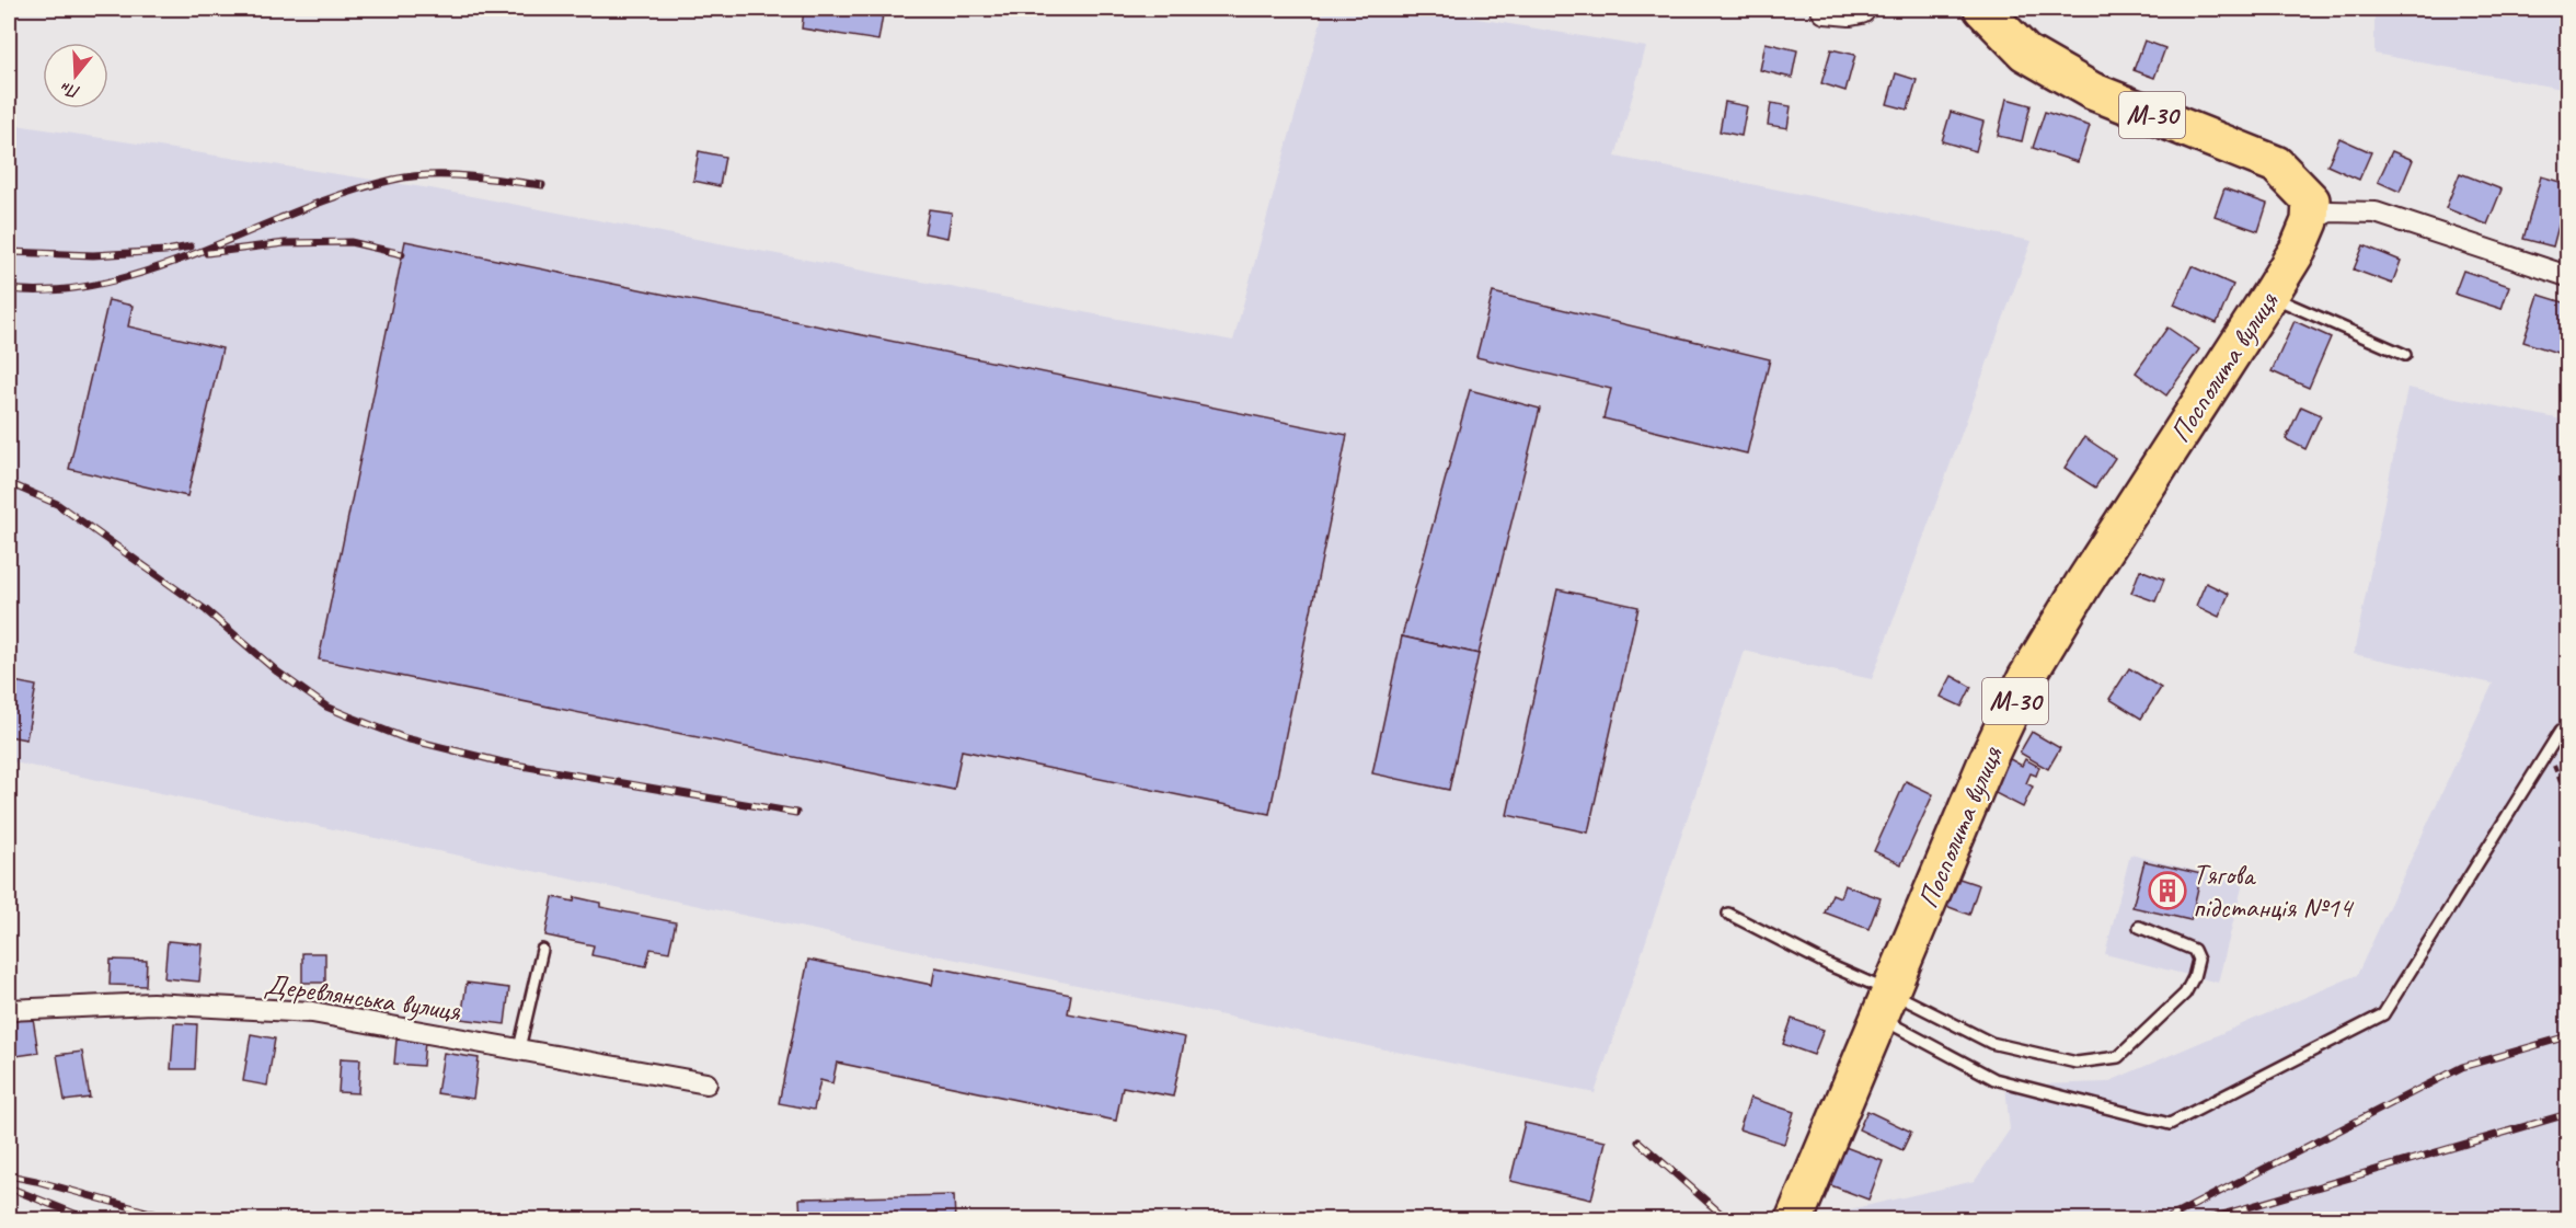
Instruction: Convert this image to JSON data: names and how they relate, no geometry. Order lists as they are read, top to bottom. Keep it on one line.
{"streets":{"highway":["М-30","Посполита вулиця"],"street":["Деревлянська вулиця"]},"crossings":[["М-30","Посполита вулиця"]],"places":{"building":["Тягова пiдстанцiя №14"]},"north":"bottom"}
